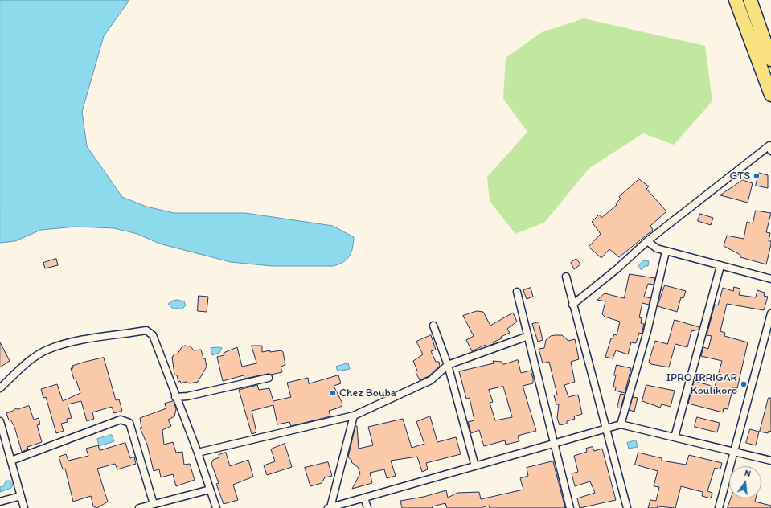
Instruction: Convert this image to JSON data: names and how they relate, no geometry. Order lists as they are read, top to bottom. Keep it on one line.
{"places":["GTS","IPRO IRRIGAR Koulikoro","Chez Bouba"],"north":"top"}
